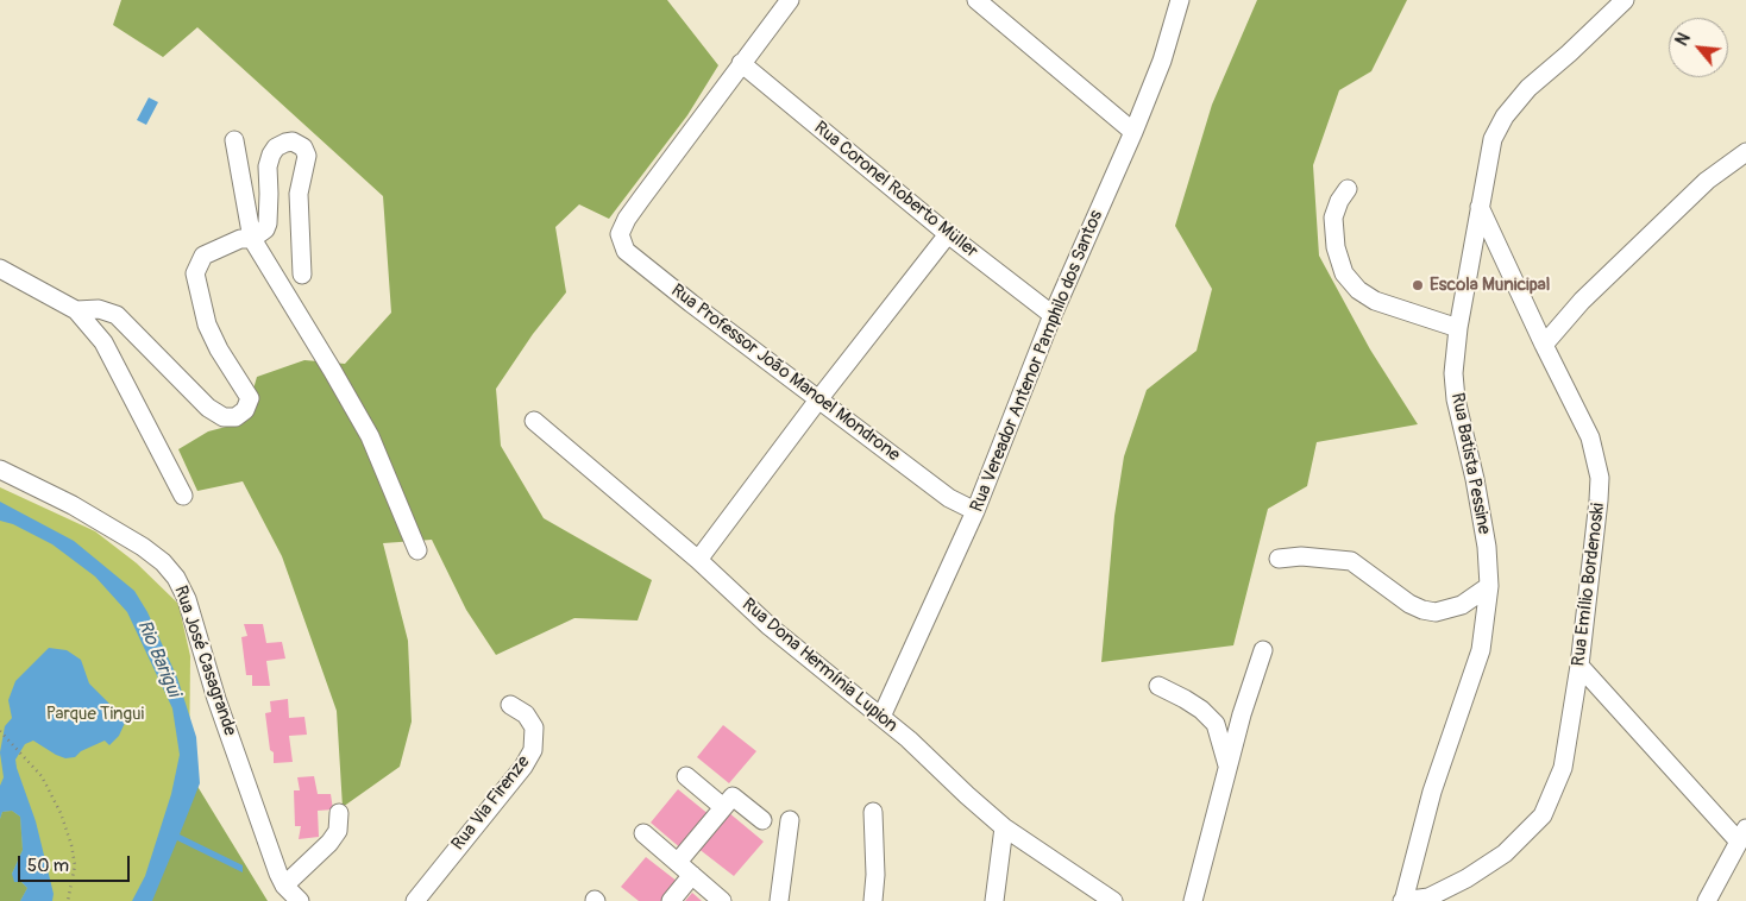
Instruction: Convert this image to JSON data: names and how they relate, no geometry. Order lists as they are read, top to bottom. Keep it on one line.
{"streets":{"street":["Rua Coronel Roberto Müller","Rua Vereador Antenor Pamphilo dos Santos","Rua Professor João Manoel Mondrone","Rua Batista Pessine","Rua Emílio Bordenoski","Rua José Casagrande","Rua Dona Hermínia Lupion","Rua Via Firenze"]},"crossings":[["Rua Coronel Roberto Müller","Rua Vereador Antenor Pamphilo dos Santos"],["Rua Coronel Roberto Müller","Rua Professor João Manoel Mondrone"],["Rua Vereador Antenor Pamphilo dos Santos","Rua Professor João Manoel Mondrone"],["Rua Vereador Antenor Pamphilo dos Santos","Rua Dona Hermínia Lupion"],["Rua Batista Pessine","Rua Emílio Bordenoski"]],"water":["Rio Barigui"],"parks":["Parque Tingui"],"places":["Escola Municipal"],"scale_bar":"50 m","north":"top left"}
